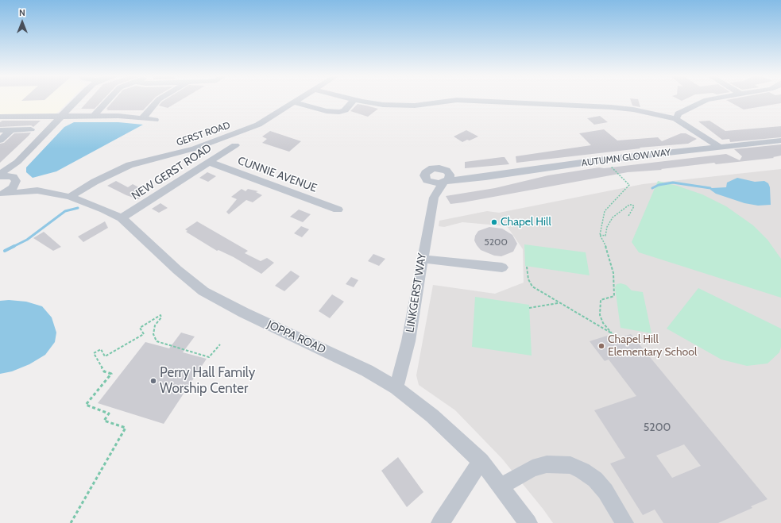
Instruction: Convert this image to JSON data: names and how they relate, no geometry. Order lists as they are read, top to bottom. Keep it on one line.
{"streets":{"street":["GERST ROAD","AUTUMN GLOW WAY","NEW GERST ROAD","CUNNIE AVENUE","LINKGERST WAY","JOPPA ROAD"]},"crossings":[["GERST ROAD","JOPPA ROAD"],["AUTUMN GLOW WAY","LINKGERST WAY"],["NEW GERST ROAD","CUNNIE AVENUE"],["NEW GERST ROAD","JOPPA ROAD"],["LINKGERST WAY","JOPPA ROAD"]],"places":["Chapel Hill","Chapel Hill Elementary School","Perry Hall Family Worship Center"],"house_numbers":["5200","5200"],"north":"top"}
